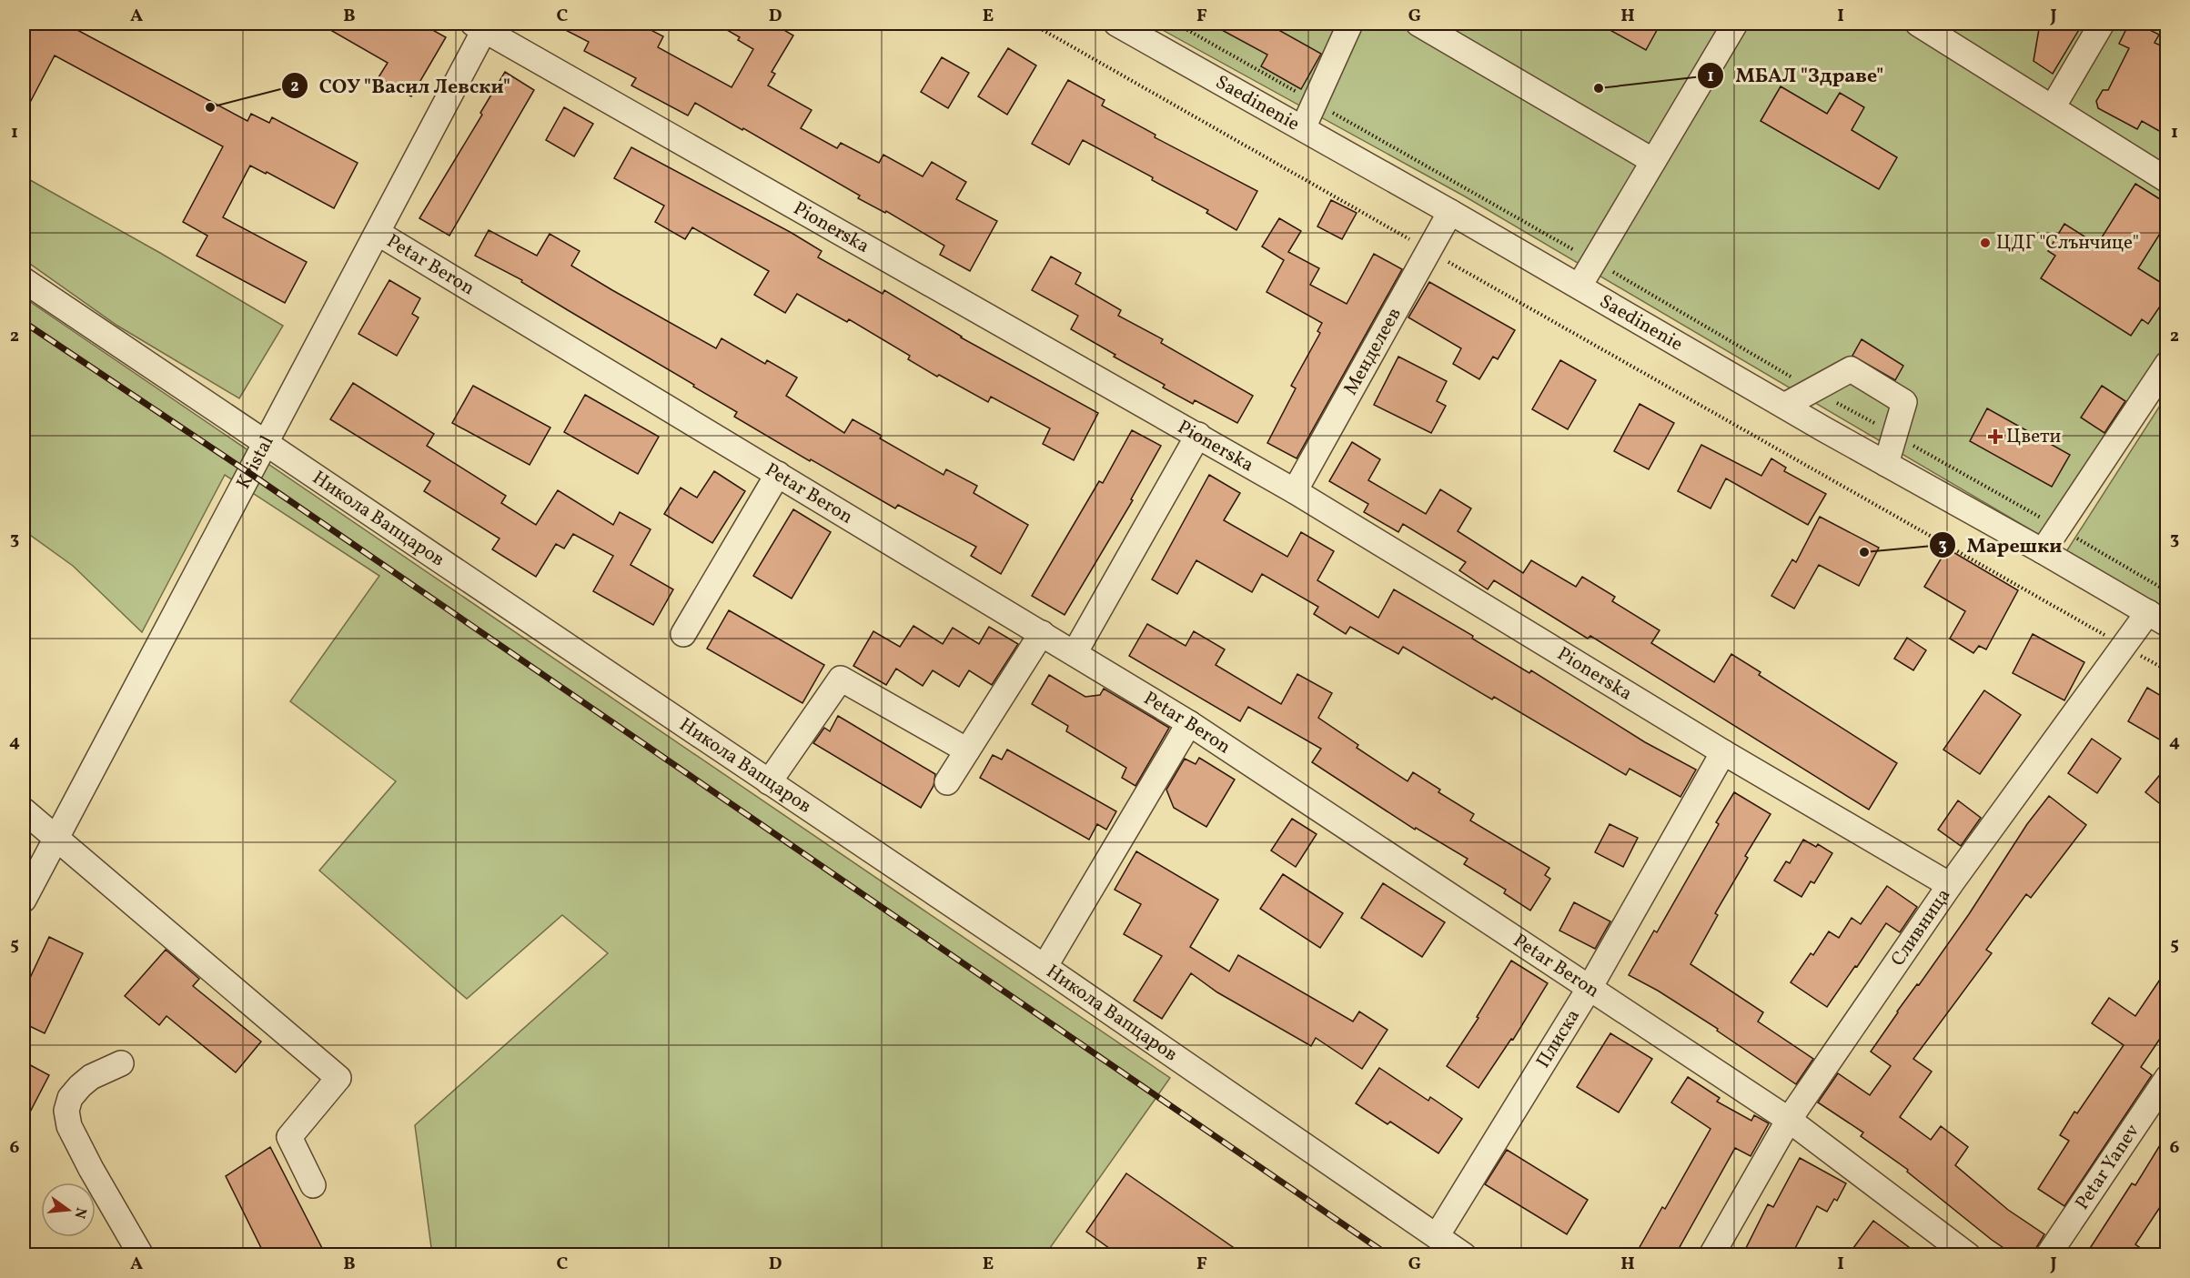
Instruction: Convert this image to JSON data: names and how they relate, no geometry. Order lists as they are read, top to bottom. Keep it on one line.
{"streets":{"street":["Saedinenie","Pionerska","Petar Beron","Менделеев","Kristal","Никола Вапцаров","Сливница","Плиска","Petar Yanev"]},"crossings":[["Saedinenie","Менделеев"],["Saedinenie","Сливница"],["Pionerska","Менделеев"],["Pionerska","Kristal"],["Pionerska","Сливница"],["Pionerska","Плиска"],["Petar Beron","Kristal"],["Petar Beron","Сливница"],["Petar Beron","Плиска"],["Kristal","Никола Вапцаров"],["Никола Вапцаров","Плиска"]],"places":{"other":["МБАЛ \"Здраве\"","СОУ \"Васил Левски\"","ЦДГ \"Слънчице\"","Марешки"],"health":["Цвети"]},"north":"right","grid":{"columns":["A","B","C","D","E","F","G","H","I","J"],"rows":["1","2","3","4","5","6"]}}
